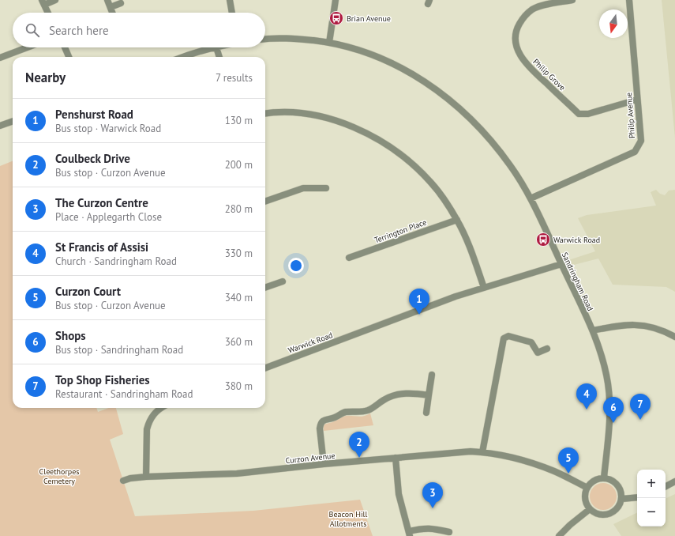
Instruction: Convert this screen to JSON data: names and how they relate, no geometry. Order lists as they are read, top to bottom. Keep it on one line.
{"streets":{"street":["Philip Grove","Philip Avenue","Terrington Place","Sandringham Road","Warwick Road","Curzon Avenue"]},"crossings":[["Philip Grove","Philip Avenue"],["Philip Avenue","Sandringham Road"],["Sandringham Road","Warwick Road"],["Sandringham Road","Curzon Avenue"]],"parks":["Cleethorpes Cemetery","Beacon Hill Allotments"],"places":{"bus stop":["Brian Avenue","Warwick Road"]},"north":"bottom","page":{"search":"Search here","heading":["Nearby","7 results"],"list":[{"mark":"1","name":"Penshurst Road","note":"Bus stop · Warwick Road","value":"130 m"},{"mark":"2","name":"Coulbeck Drive","note":"Bus stop · Curzon Avenue","value":"200 m"},{"mark":"3","name":"The Curzon Centre","note":"Place · Applegarth Close","value":"280 m"},{"mark":"4","name":"St Francis of Assisi","note":"Church · Sandringham Road","value":"330 m"},{"mark":"5","name":"Curzon Court","note":"Bus stop · Curzon Avenue","value":"340 m"},{"mark":"6","name":"Shops","note":"Bus stop · Sandringham Road","value":"360 m"},{"mark":"7","name":"Top Shop Fisheries","note":"Restaurant · Sandringham Road","value":"380 m"}],"pins":["1","4","7","6","2","5","3"],"map_buttons":["+","−"]}}
